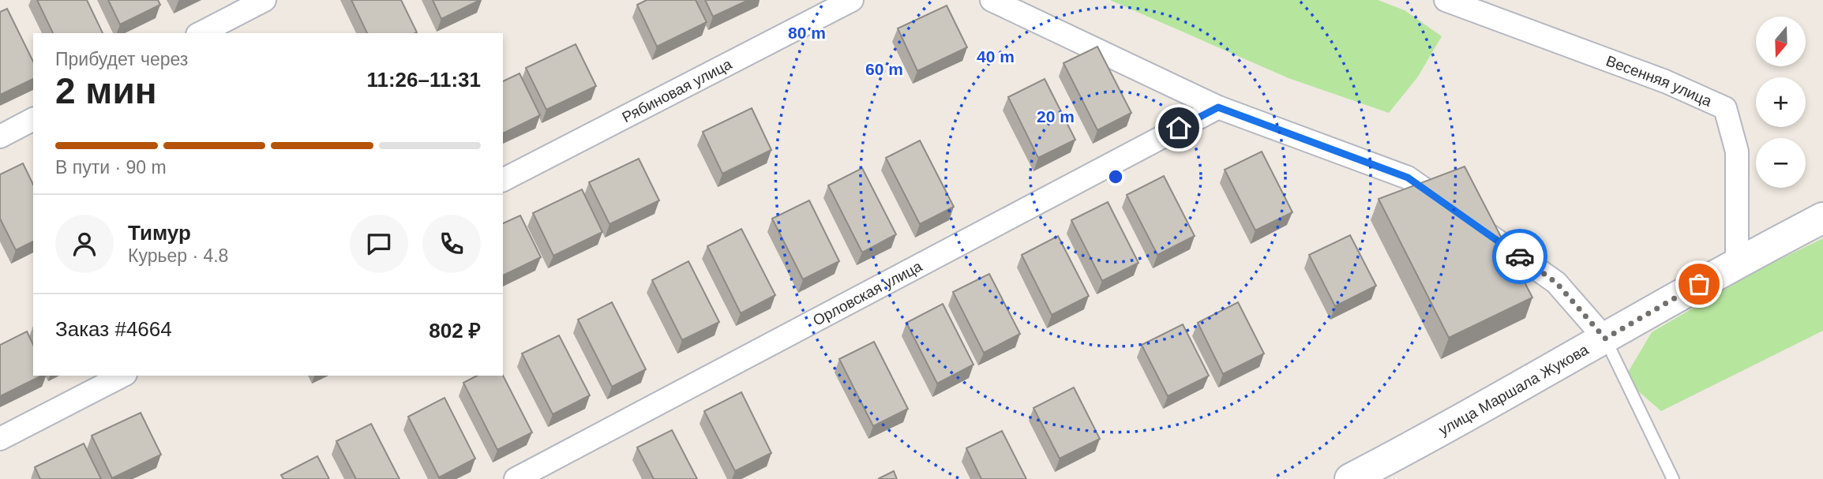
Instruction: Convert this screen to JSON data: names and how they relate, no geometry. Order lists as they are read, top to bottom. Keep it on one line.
{"streets":{"main road":["улица Маршала Жукова"],"street":["Весенняя улица","Рябиновая улица","Орловская улица"]},"crossings":[["Весенняя улица","улица Маршала Жукова"]],"north":"bottom","page":{"map_buttons":["+","−"],"heading":["2 мин","Прибудет через","11:26–11:31"],"panel":["Тимур","Курьер · 4.8","Заказ #4664","802 ₽"],"bar":"В пути · 90 m"},"rings":["80 m","40 m","60 m","20 m"]}
